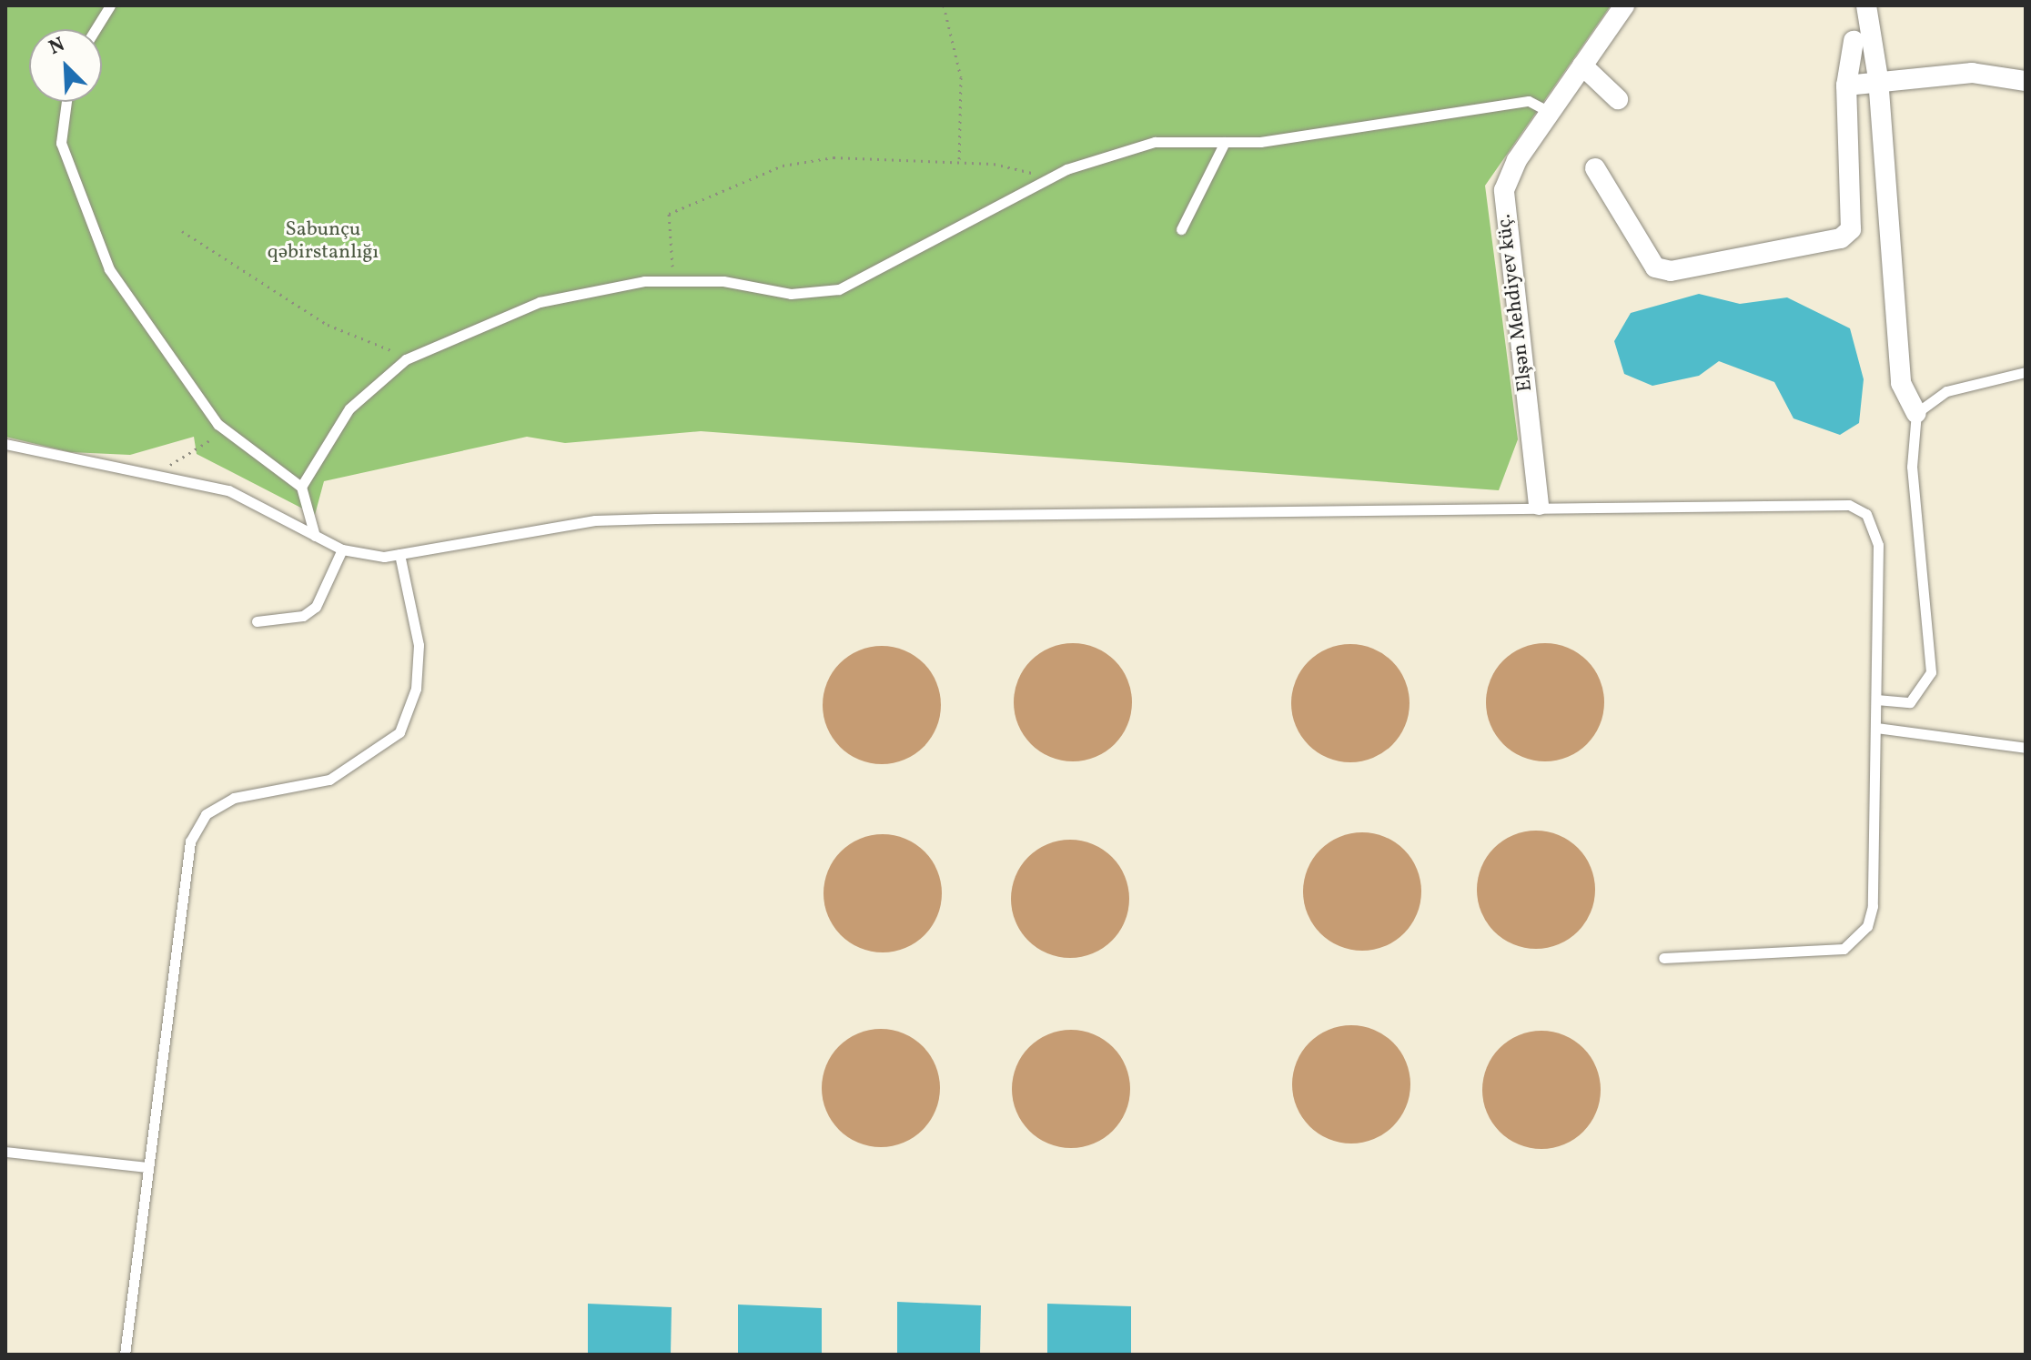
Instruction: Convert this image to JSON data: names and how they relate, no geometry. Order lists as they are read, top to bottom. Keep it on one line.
{"streets":{"street":["Elşən Mehdiyev küç."]},"parks":["Sabunçu qəbirstanlığı"],"north":"top left"}
